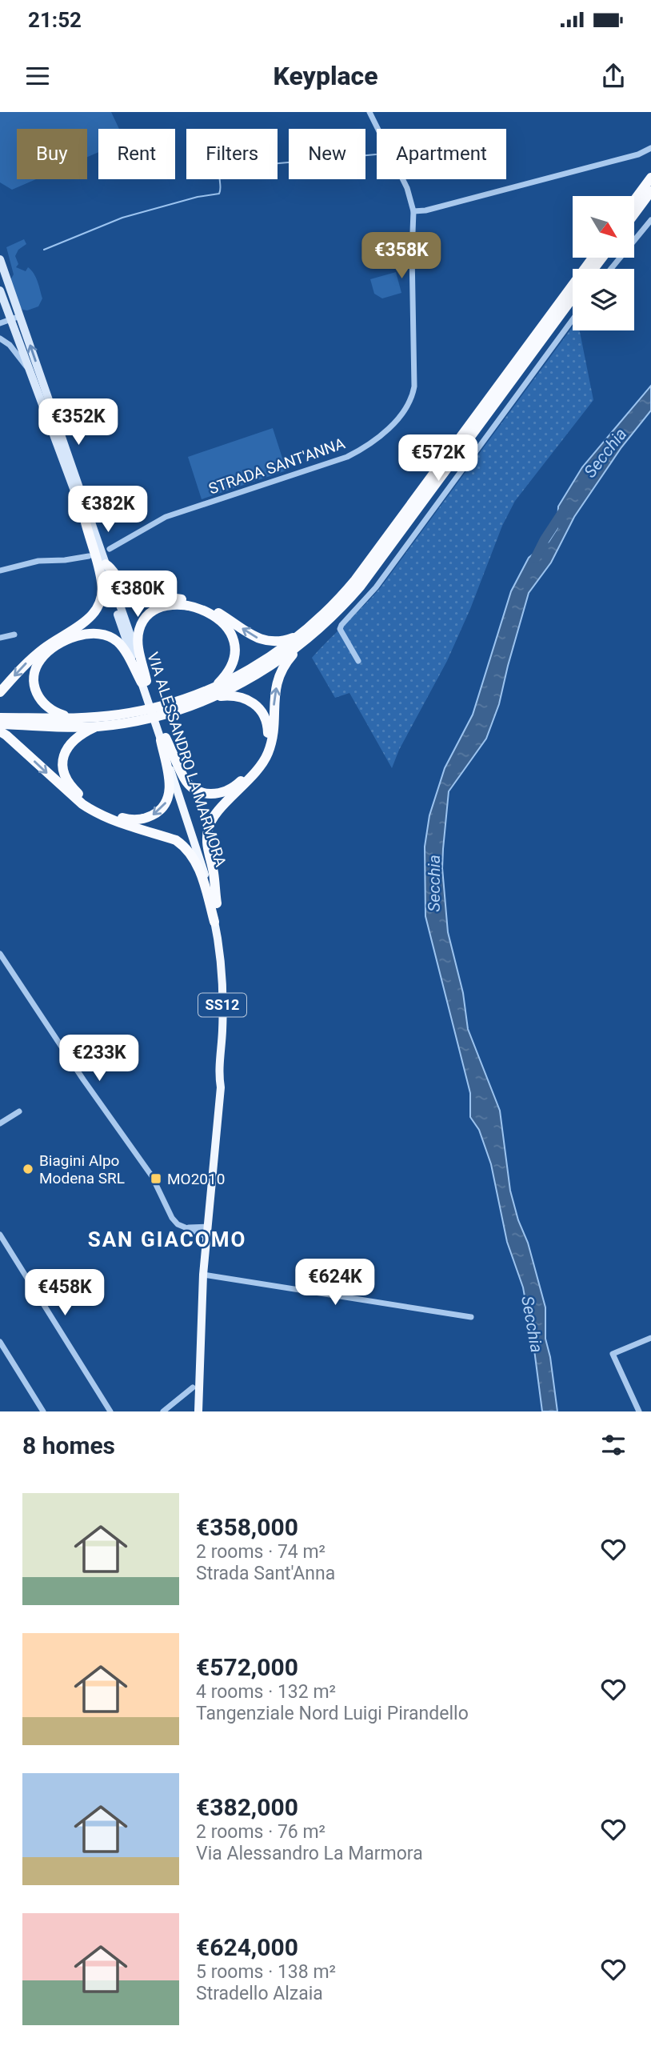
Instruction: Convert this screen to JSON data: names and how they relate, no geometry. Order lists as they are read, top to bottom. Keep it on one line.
{"streets":{"main road":["VIA ALESSANDRO LA MARMORA","SS12"],"street":["STRADA SANT'ANNA"]},"districts":["SAN GIACOMO"],"water":["Secchia"],"places":{"other":["Biagini Alpo Modena SRL"],"transit":["MO2010"]},"north":"bottom right","page":{"status":"21:52","header":"Keyplace","chip":["Buy","Rent","Filters","New","Apartment"],"price":["€358K","€352K","€572K","€382K","€380K","€233K","€624K","€458K"],"heading":"8 homes","list":[{"name":"€358,000","note":"2 rooms · 74 m² · Strada Sant'Anna"},{"name":"€572,000","note":"4 rooms · 132 m² · Tangenziale Nord Luigi Pirandello"},{"name":"€382,000","note":"2 rooms · 76 m² · Via Alessandro La Marmora"},{"name":"€624,000","note":"5 rooms · 138 m² · Stradello Alzaia"}]}}
